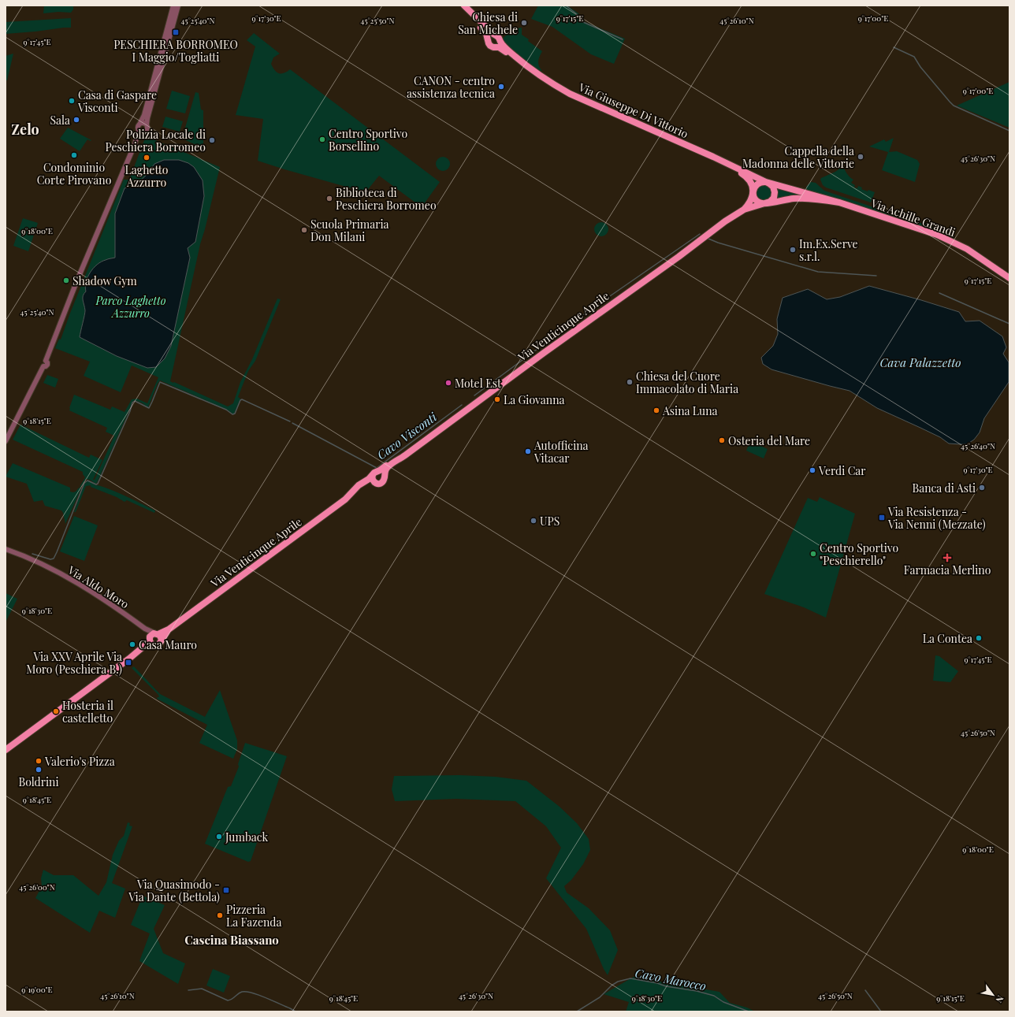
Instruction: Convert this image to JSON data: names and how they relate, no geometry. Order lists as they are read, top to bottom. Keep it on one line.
{"streets":{"main road":["Via Giuseppe Di Vittorio","Via Achille Grandi","Via Venticinque Aprile"],"street":["Via Aldo Moro"]},"crossings":[["Via Giuseppe Di Vittorio","Via Achille Grandi"],["Via Giuseppe Di Vittorio","Via Venticinque Aprile"],["Via Achille Grandi","Via Venticinque Aprile"],["Via Venticinque Aprile","Via Aldo Moro"]],"districts":["Zelo","Cascina Biassano"],"water":["Cava Palazzetto","Cavo Visconti","Cavo Marocco"],"parks":["Parco Laghetto Azzurro"],"places":{"other":["Chiesa di San Michele","CANON - centro assistenza tecnica","Casa di Gaspare Visconti","Sala","Centro Sportivo Borsellino","Polizia Locale di Peschiera Borromeo","Condominio Corte Pirovano","Cappella della Madonna delle Vittorie","Laghetto Azzurro","Biblioteca di Peschiera Borromeo","Scuola Primaria Don Milani","Im.Ex.Serve s.r.l.","Shadow Gym","Chiesa del Cuore Immacolato di Maria","Motel Est","La Giovanna","Asina Luna","Osteria del Mare","Autofficina Vitacar","Verdi Car","Banca di Asti","UPS","Centro Sportivo \"Peschierello\"","La Contea","Casa Mauro","Hosteria il castelletto","Valerio's Pizza","Boldrini","Jumback","Pizzeria La Fazenda"],"transit":["PESCHIERA BORROMEO I Maggio/Togliatti","Via Resistenza - Via Nenni (Mezzate)","Via XXV Aprile Via Moro (Peschiera B.)","Via Quasimodo - Via Dante (Bettola)"],"health":["Farmacia Merlino"]},"north":"bottom right","coordinates":["9°17'30\"E","9°17'15\"E","9°17'00\"E","45°25'40\"N","45°25'50\"N","45°26'10\"N","9°17'45\"E","45°26'30\"N","9°18'00\"E","9°18'15\"E","45°26'40\"N","9°18'30\"E","45°26'50\"N","9°18'45\"E","45°26'00\"N","9°19'00\"E"]}
